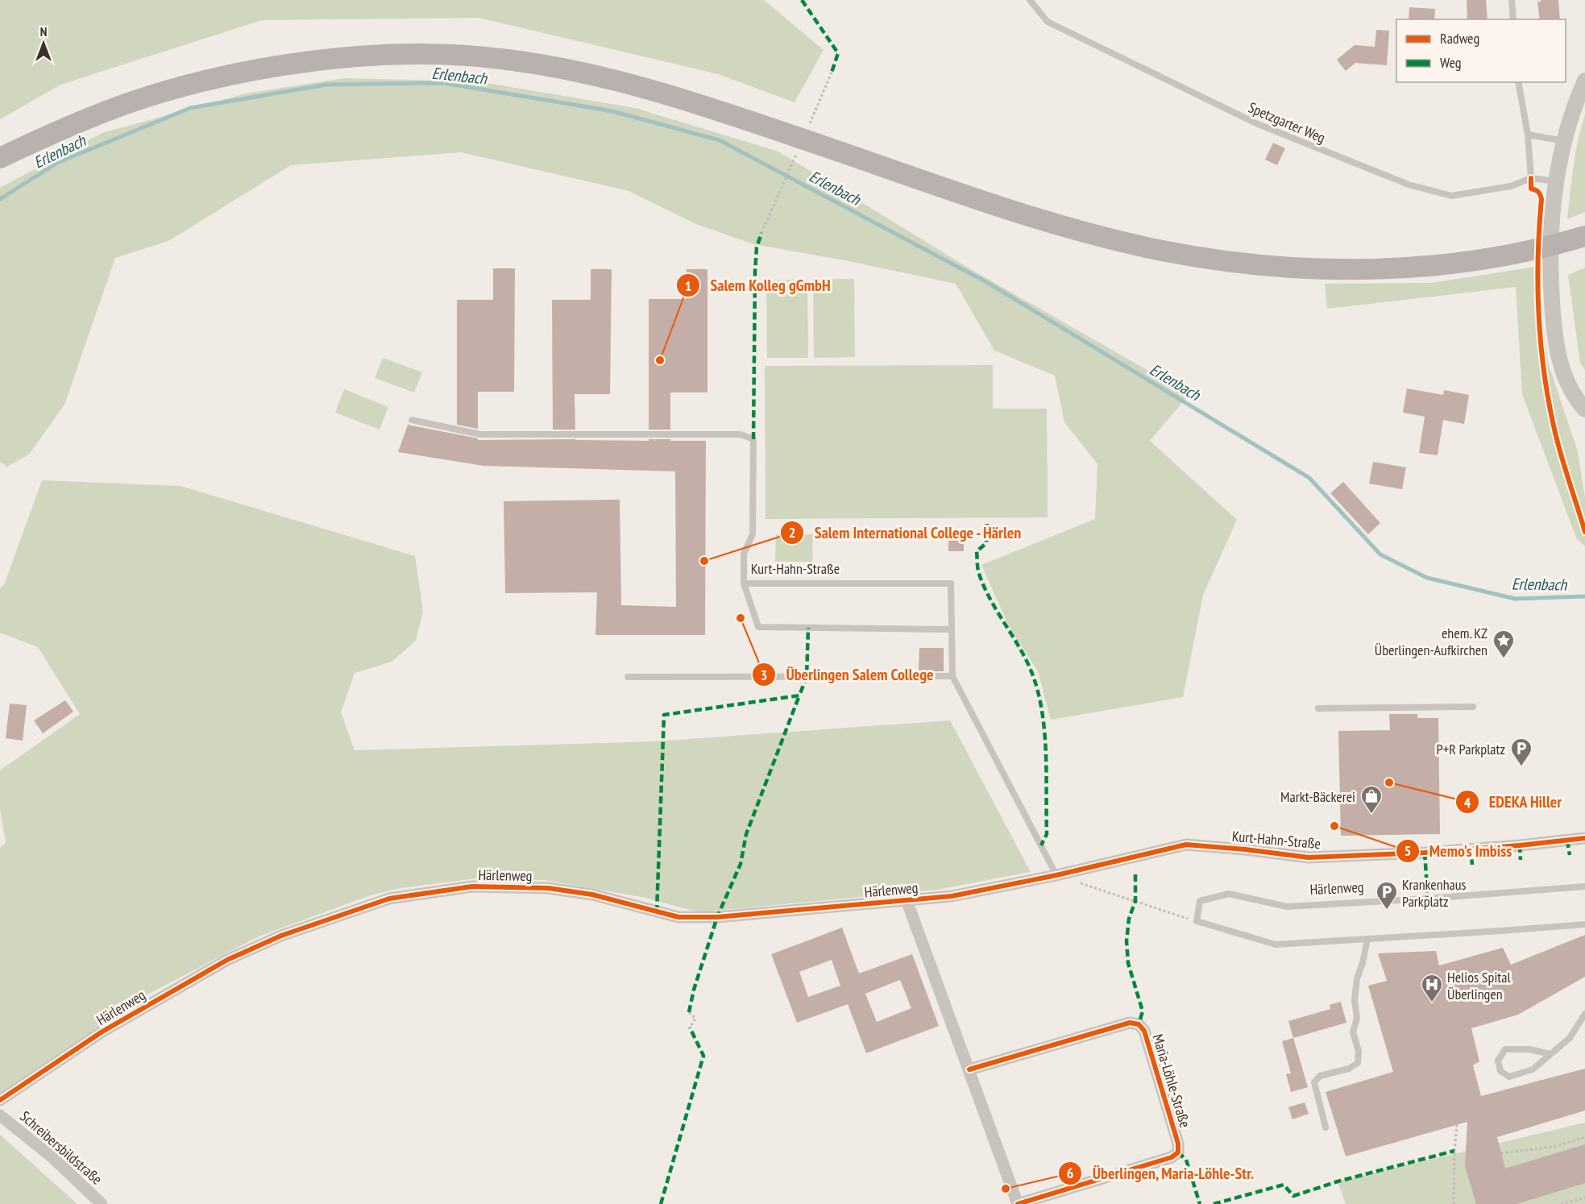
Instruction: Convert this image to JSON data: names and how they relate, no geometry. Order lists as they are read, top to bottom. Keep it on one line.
{"streets":{"street":["Kurt-Hahn-Straße","Härlenweg","Maria-Löhle-Straße","Schreibersbildstraße"],"lane":["Spetzgarter Weg"]},"crossings":[["Kurt-Hahn-Straße","Härlenweg"],["Härlenweg","Maria-Löhle-Straße"]],"water":["Erlenbach"],"places":{"other":["Salem Kolleg gGmbH","Salem International College - Härlen","Überlingen Salem College","EDEKA Hiller","Memo's Imbiss","Überlingen, Maria-Löhle-Str."],"place":["ehem. KZ Überlingen-Aufkirchen"],"parking":["P+R Parkplatz","Krankenhaus Parkplatz"],"shop":["Markt-Bäckerei"],"hospital":["Helios Spital Überlingen"]},"legend":["Radweg","Weg"],"north":"top"}
